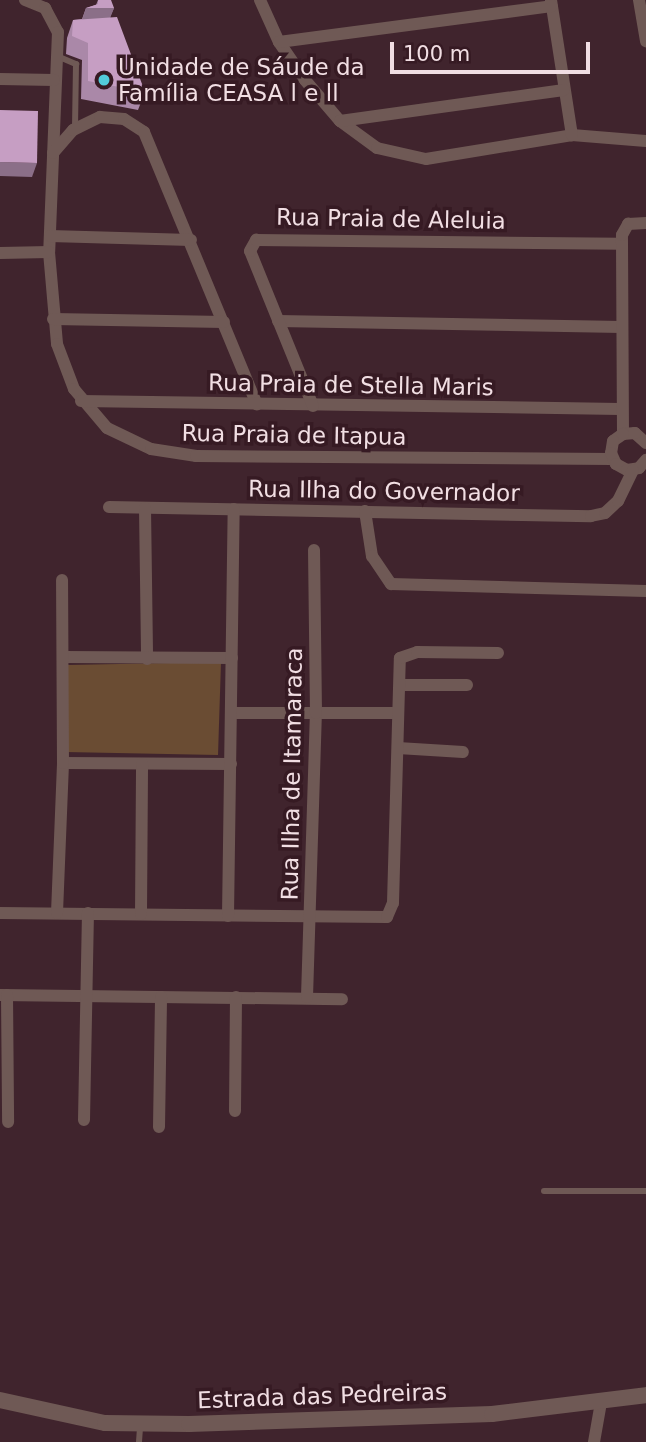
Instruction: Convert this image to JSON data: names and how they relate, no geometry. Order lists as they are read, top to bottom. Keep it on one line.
{"streets":{"street":["Rua Praia de Aleluia","Rua Praia de Stella Maris","Rua Praia de Itapua","Rua Ilha do Governador","Rua Ilha de Itamaraca","Estrada das Pedreiras"]},"crossings":[["Rua Praia de Aleluia","Rua Praia de Stella Maris"],["Rua Praia de Stella Maris","Rua Praia de Itapua"]],"places":["Unidade de Sáude da Família CEASA l e ll"],"scale_bar":"100 m"}
